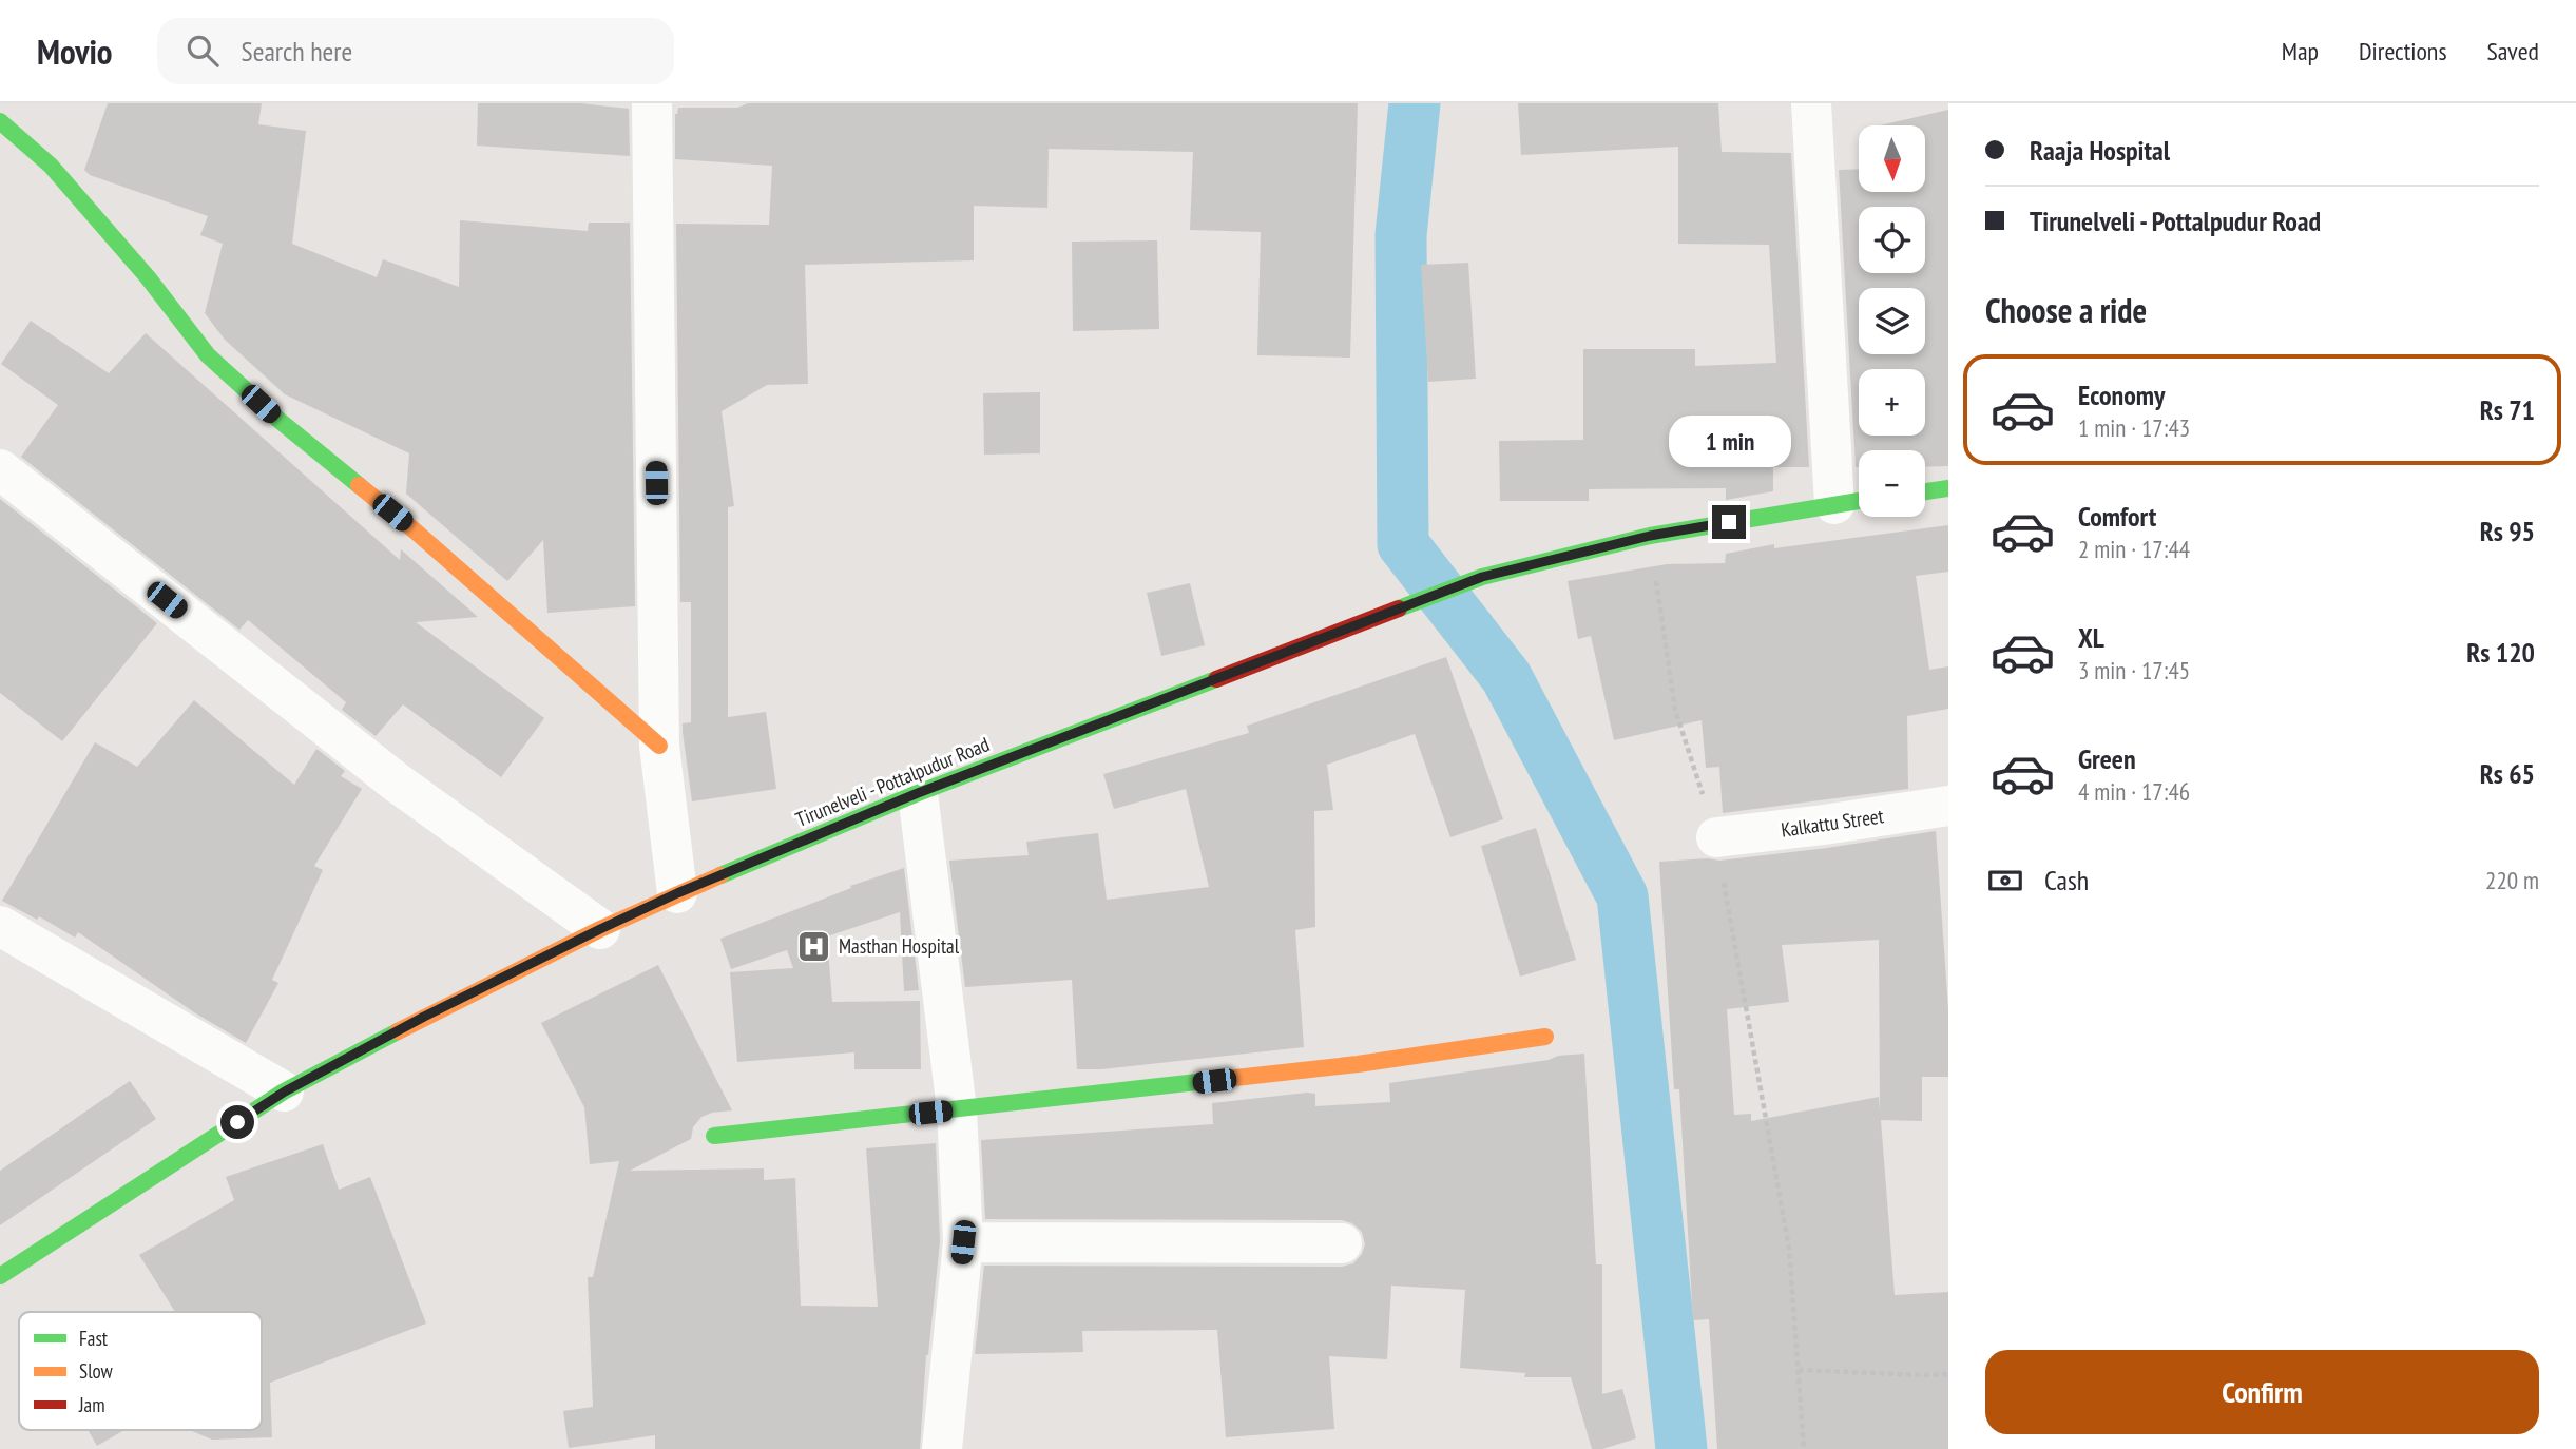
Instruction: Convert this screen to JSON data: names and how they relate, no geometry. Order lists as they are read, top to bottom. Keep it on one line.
{"streets":{"main road":["Tirunelveli - Pottalpudur Road"],"street":["Kalkattu Street"]},"places":{"hospital":["Masthan Hospital"]},"legend":["Fast","Slow","Jam"],"north":"bottom","page":{"header":"Movio","search":"Search here","nav":["Map","Directions","Saved"],"banner":["Raaja Hospital","Tirunelveli - Pottalpudur Road"],"map_buttons":["+","−"],"heading":"Choose a ride","list":[{"name":"Economy","note":"1 min · 17:43","value":"Rs 71"},{"name":"Comfort","note":"2 min · 17:44","value":"Rs 95"},{"name":"XL","note":"3 min · 17:45","value":"Rs 120"},{"name":"Green","note":"4 min · 17:46","value":"Rs 65"}],"bubble":"1 min","pay":["Cash","220 m"],"buttons":"Confirm"}}
